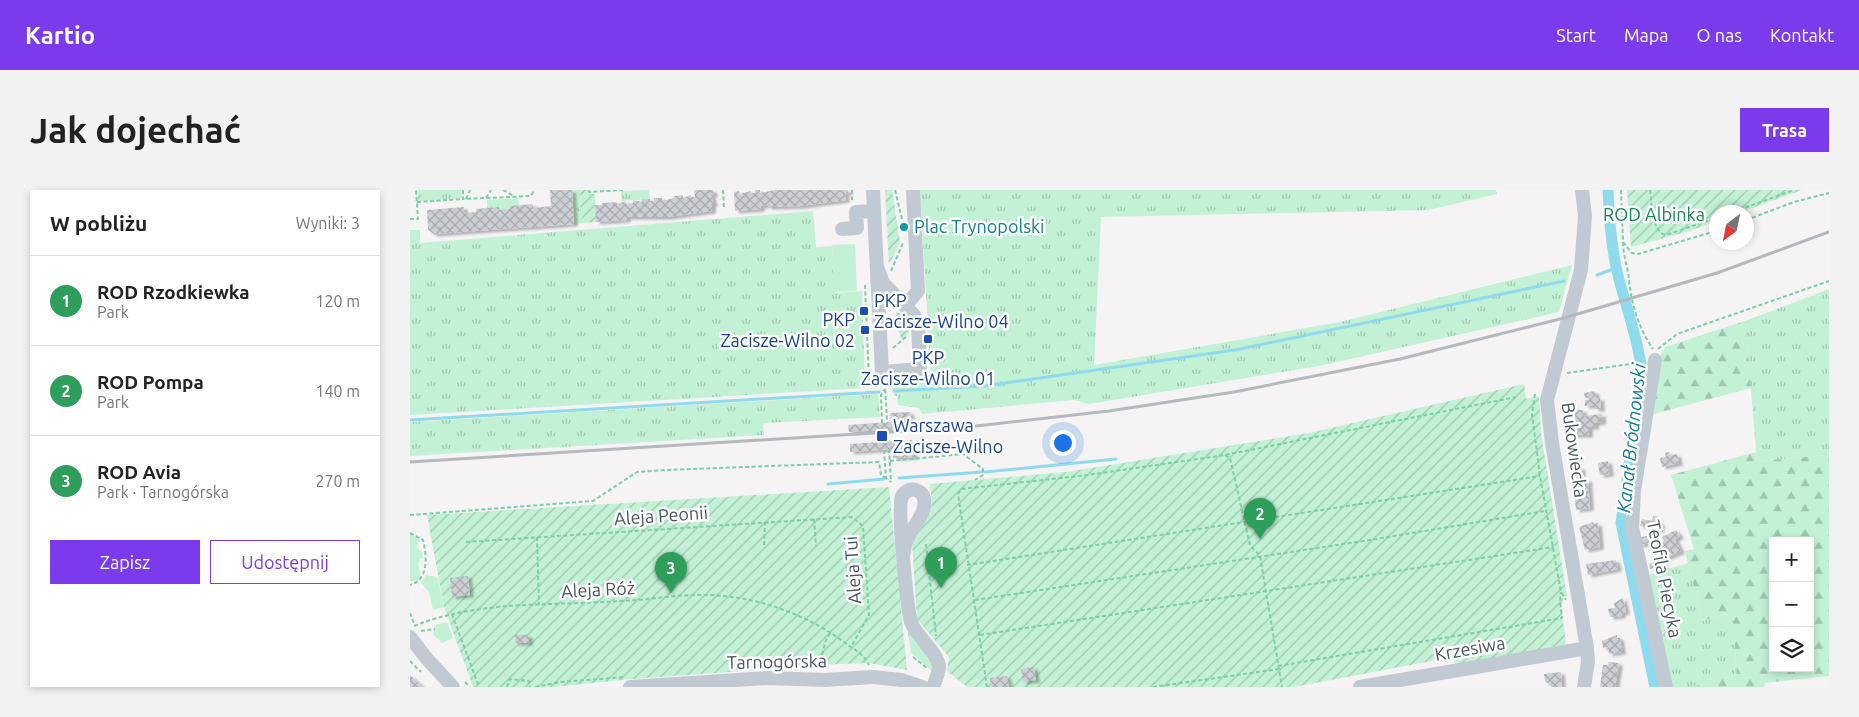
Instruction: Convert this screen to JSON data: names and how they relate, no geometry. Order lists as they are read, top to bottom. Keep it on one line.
{"streets":{"street":["Bukowiecka","Teofila Piecyka","Krzesiwa","Tarnogórska"],"path":["Aleja Peonii","Aleja Tui","Aleja Róż"]},"crossings":[["Bukowiecka","Krzesiwa"],["Aleja Peonii","Aleja Tui"],["Aleja Tui","Aleja Róż"],["Aleja Róż","Tarnogórska"]],"water":["Kanał Bródnowski"],"parks":["ROD Albinka"],"places":{"other":["Plac Trynopolski"],"transit":["PKP Zacisze-Wilno 04","PKP Zacisze-Wilno 02","PKP Zacisze-Wilno 01","Warszawa Zacisze-Wilno"]},"north":"bottom left","page":{"header":"Kartio","nav":["Start","Mapa","O nas","Kontakt"],"buttons":["Trasa",["Zapisz","Udostępnij"]],"title":"Jak dojechać","heading":["W pobliżu","Wyniki: 3"],"list":[{"mark":"1","name":"ROD Rzodkiewka","note":"Park","value":"120 m"},{"mark":"2","name":"ROD Pompa","note":"Park","value":"140 m"},{"mark":"3","name":"ROD Avia","note":"Park · Tarnogórska","value":"270 m"}],"pins":["2","1","3"],"map_buttons":["+","−"]}}
